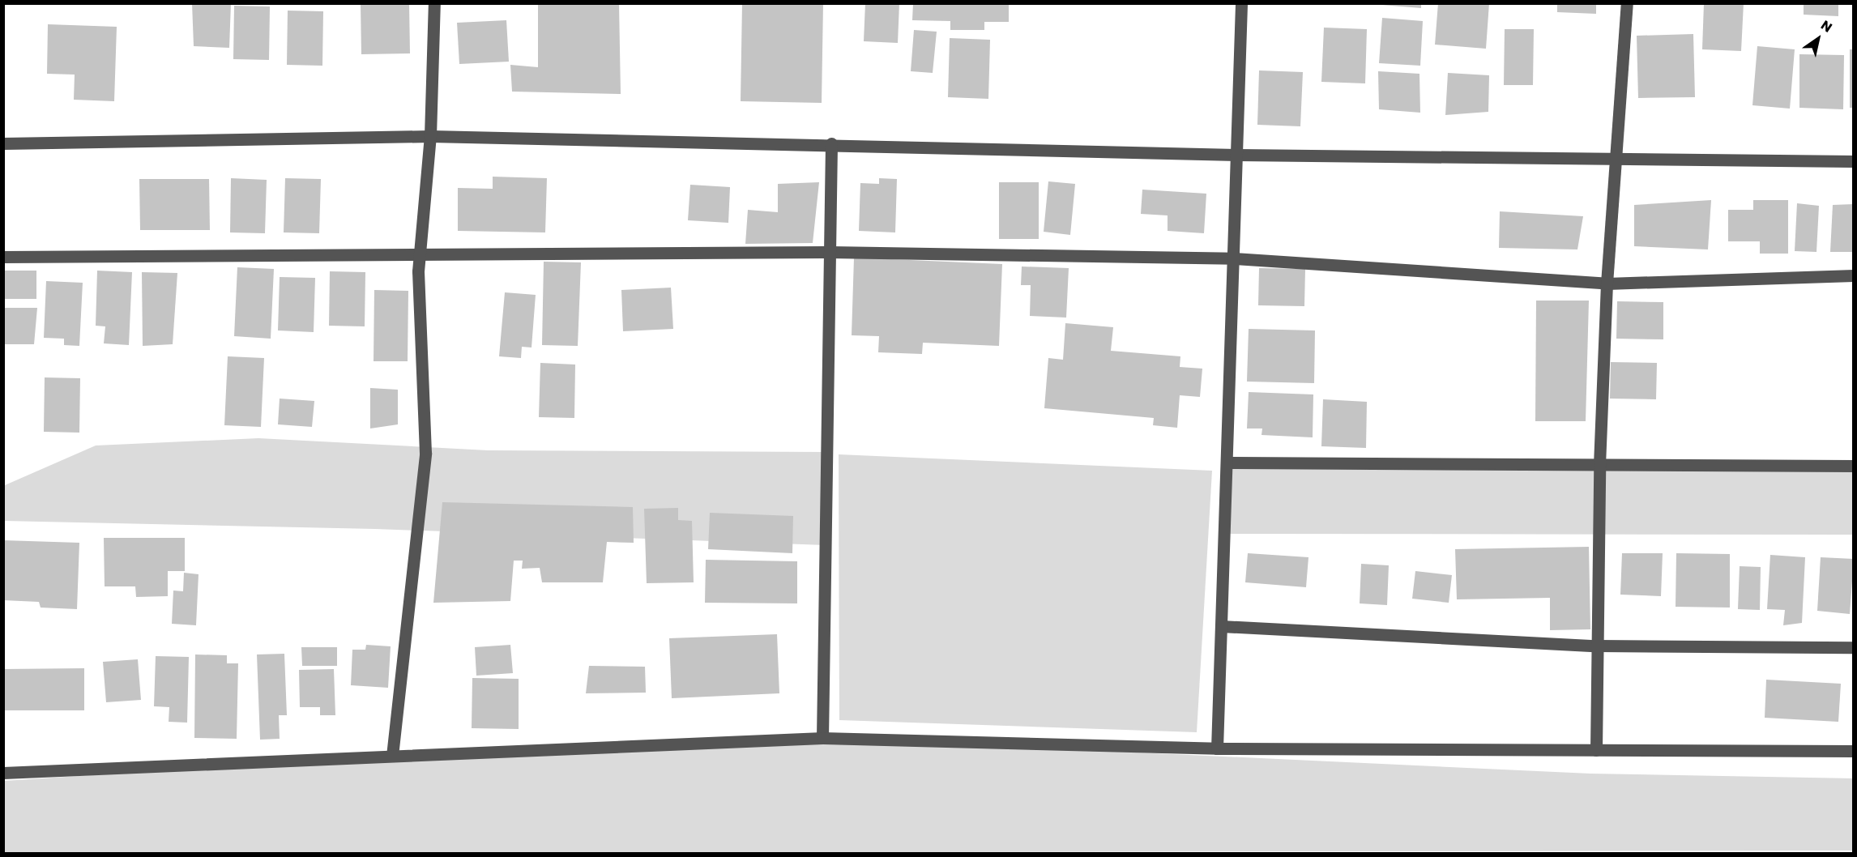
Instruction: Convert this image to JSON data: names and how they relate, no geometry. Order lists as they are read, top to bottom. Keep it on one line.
{"north":"top right"}
